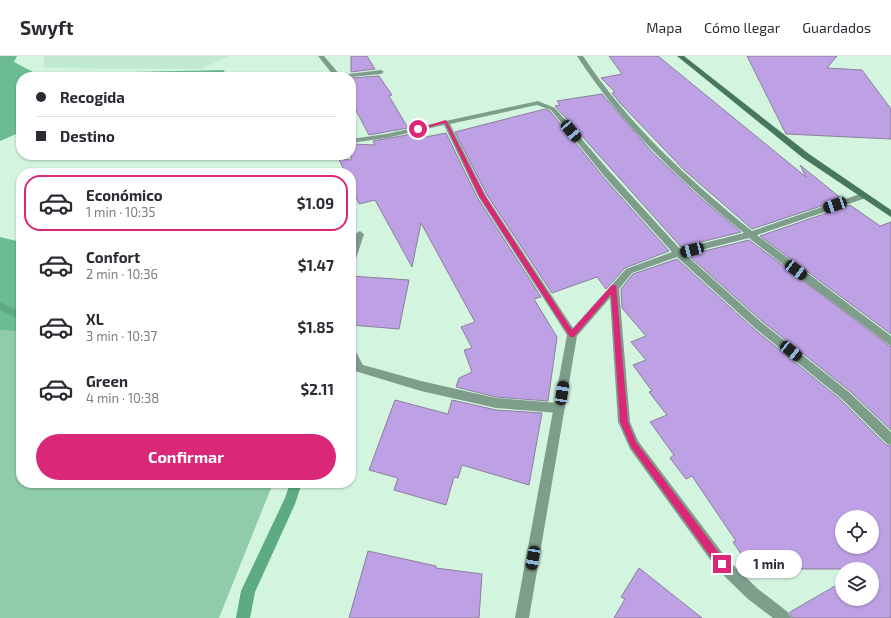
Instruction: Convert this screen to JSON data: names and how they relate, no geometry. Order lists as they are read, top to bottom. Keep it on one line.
{"page":{"header":"Swyft","nav":["Mapa","Cómo llegar","Guardados"],"banner":["Recogida","Destino"],"list":[{"name":"Económico","note":"1 min · 10:35","value":"$1.09"},{"name":"Confort","note":"2 min · 10:36","value":"$1.47"},{"name":"XL","note":"3 min · 10:37","value":"$1.85"},{"name":"Green","note":"4 min · 10:38","value":"$2.11"}],"buttons":"Confirmar","bubble":"1 min"}}
